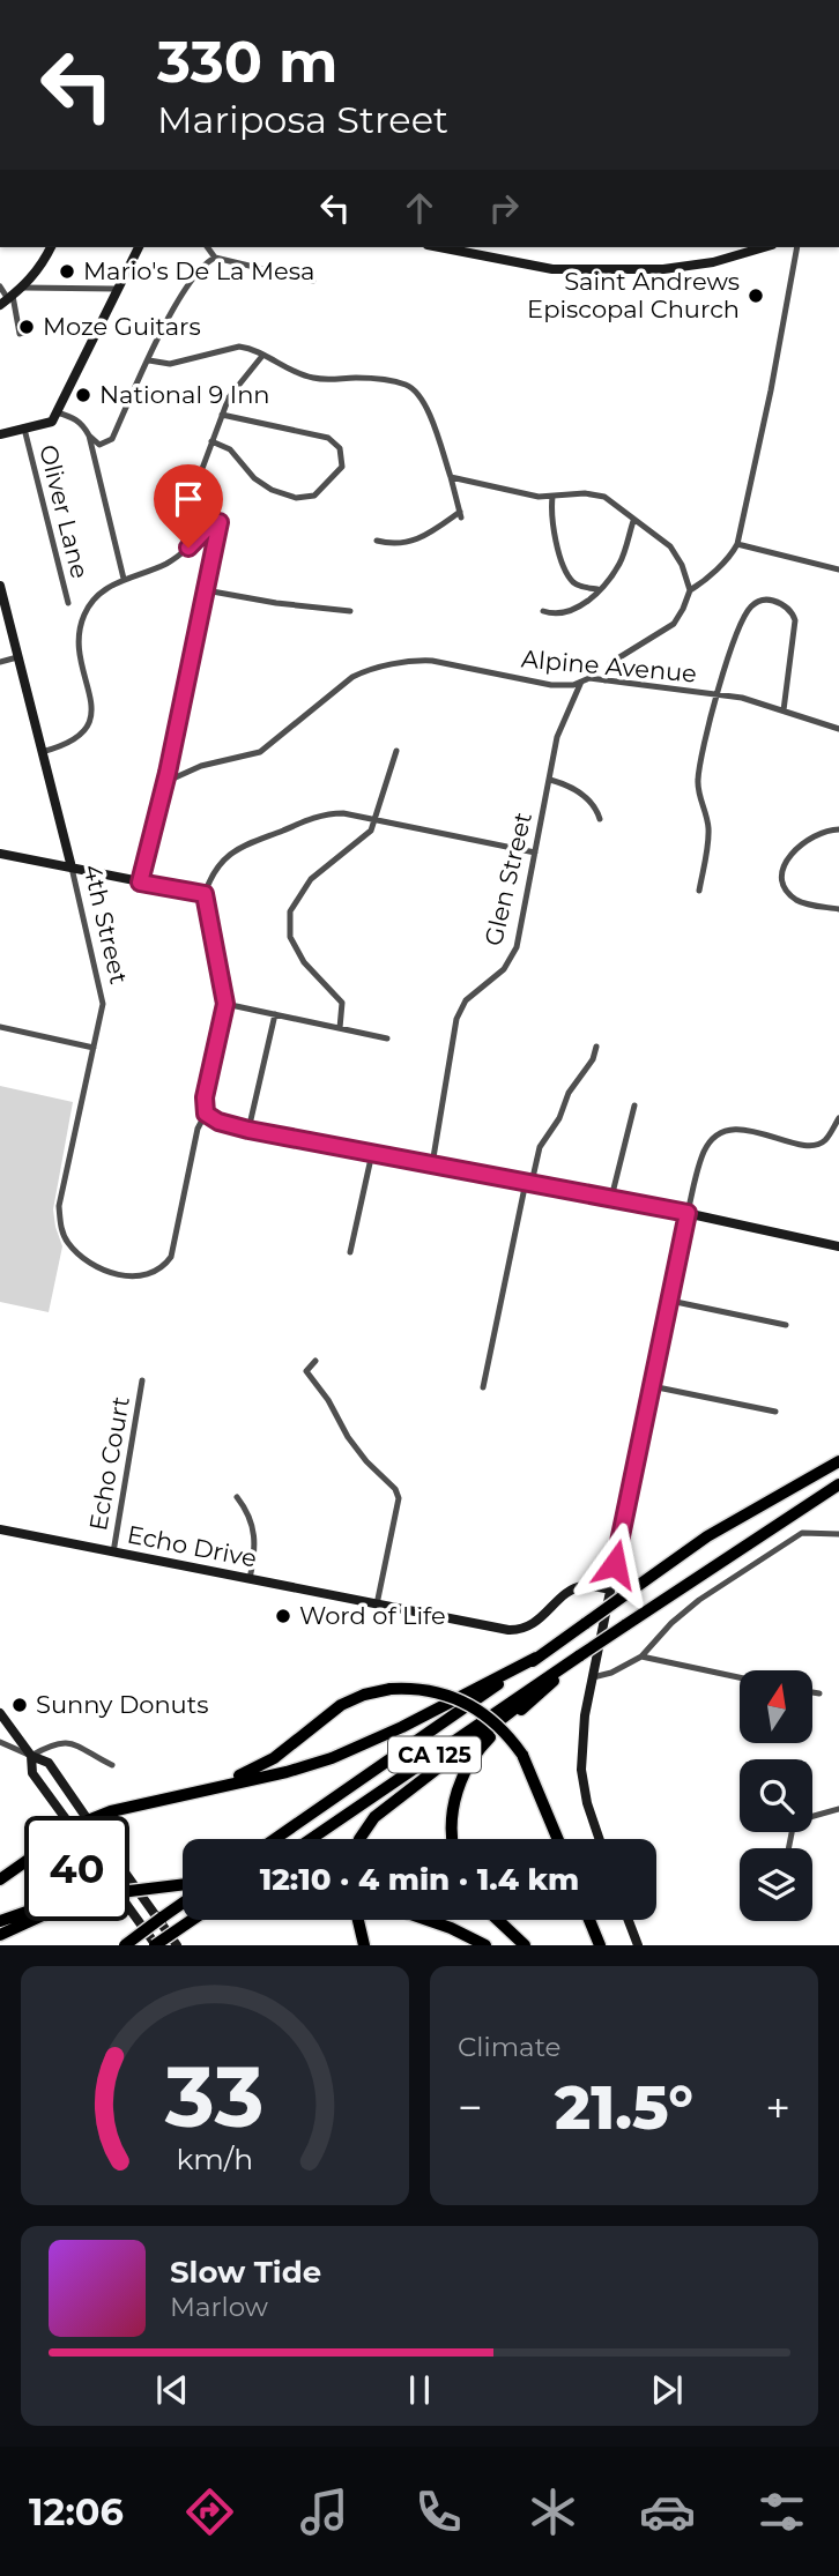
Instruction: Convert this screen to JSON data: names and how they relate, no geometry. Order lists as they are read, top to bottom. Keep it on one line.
{"streets":{"highway":["CA 125"],"street":["Oliver Lane","Alpine Avenue","Glen Street","4th Street","Echo Court","Echo Drive"]},"crossings":[["Alpine Avenue","Glen Street"],["Echo Court","Echo Drive"]],"places":["Mario's De La Mesa","Saint Andrews Episcopal Church","Moze Guitars","National 9 Inn","Word of Life","Sunny Donuts"],"north":"top","page":{"turn":["330 m","Mariposa Street"],"limit":"40","trip":"12:10 · 4 min · 1.4 km","tile":"Climate","heat":["−","21.5°","+"],"song":["Slow Tide","Marlow"],"tabs":"12:06","gauge":["33","km/h"]}}
